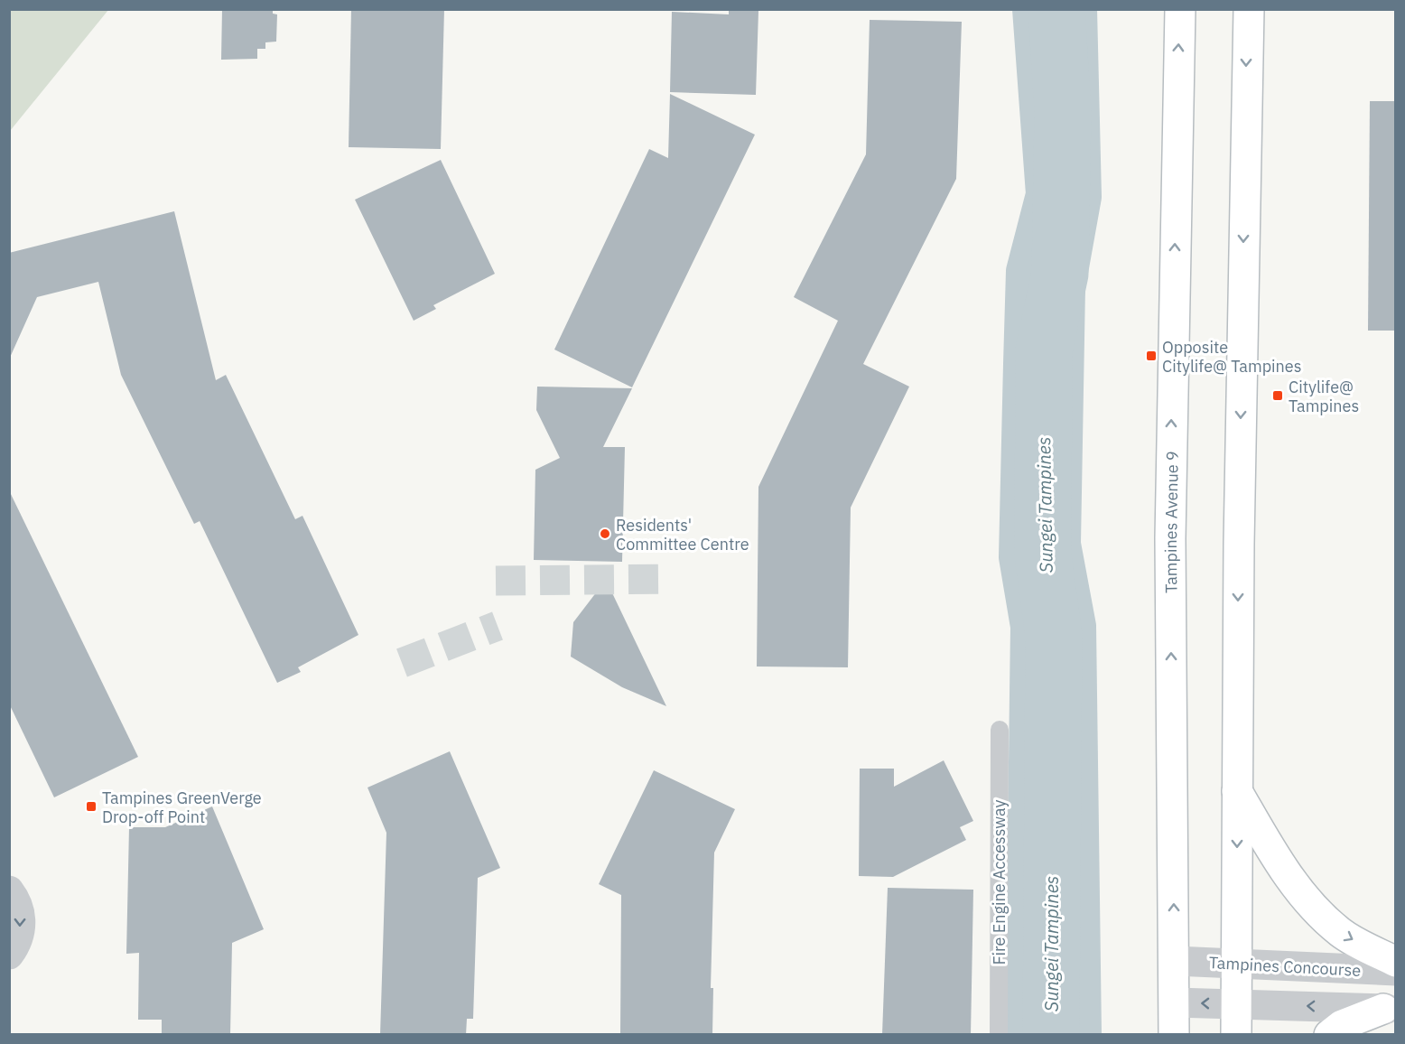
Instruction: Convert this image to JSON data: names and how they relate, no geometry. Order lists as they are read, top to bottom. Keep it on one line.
{"streets":{"main road":["Tampines Avenue 9"],"street":["Tampines Concourse"],"lane":["Fire Engine Accessway"]},"crossings":[["Tampines Avenue 9","Tampines Concourse"]],"water":["Sungei Tampines"],"places":{"transit":["Opposite Citylife@ Tampines","Citylife@ Tampines","Tampines GreenVerge Drop-off Point"],"other":["Residents' Committee Centre"]}}
